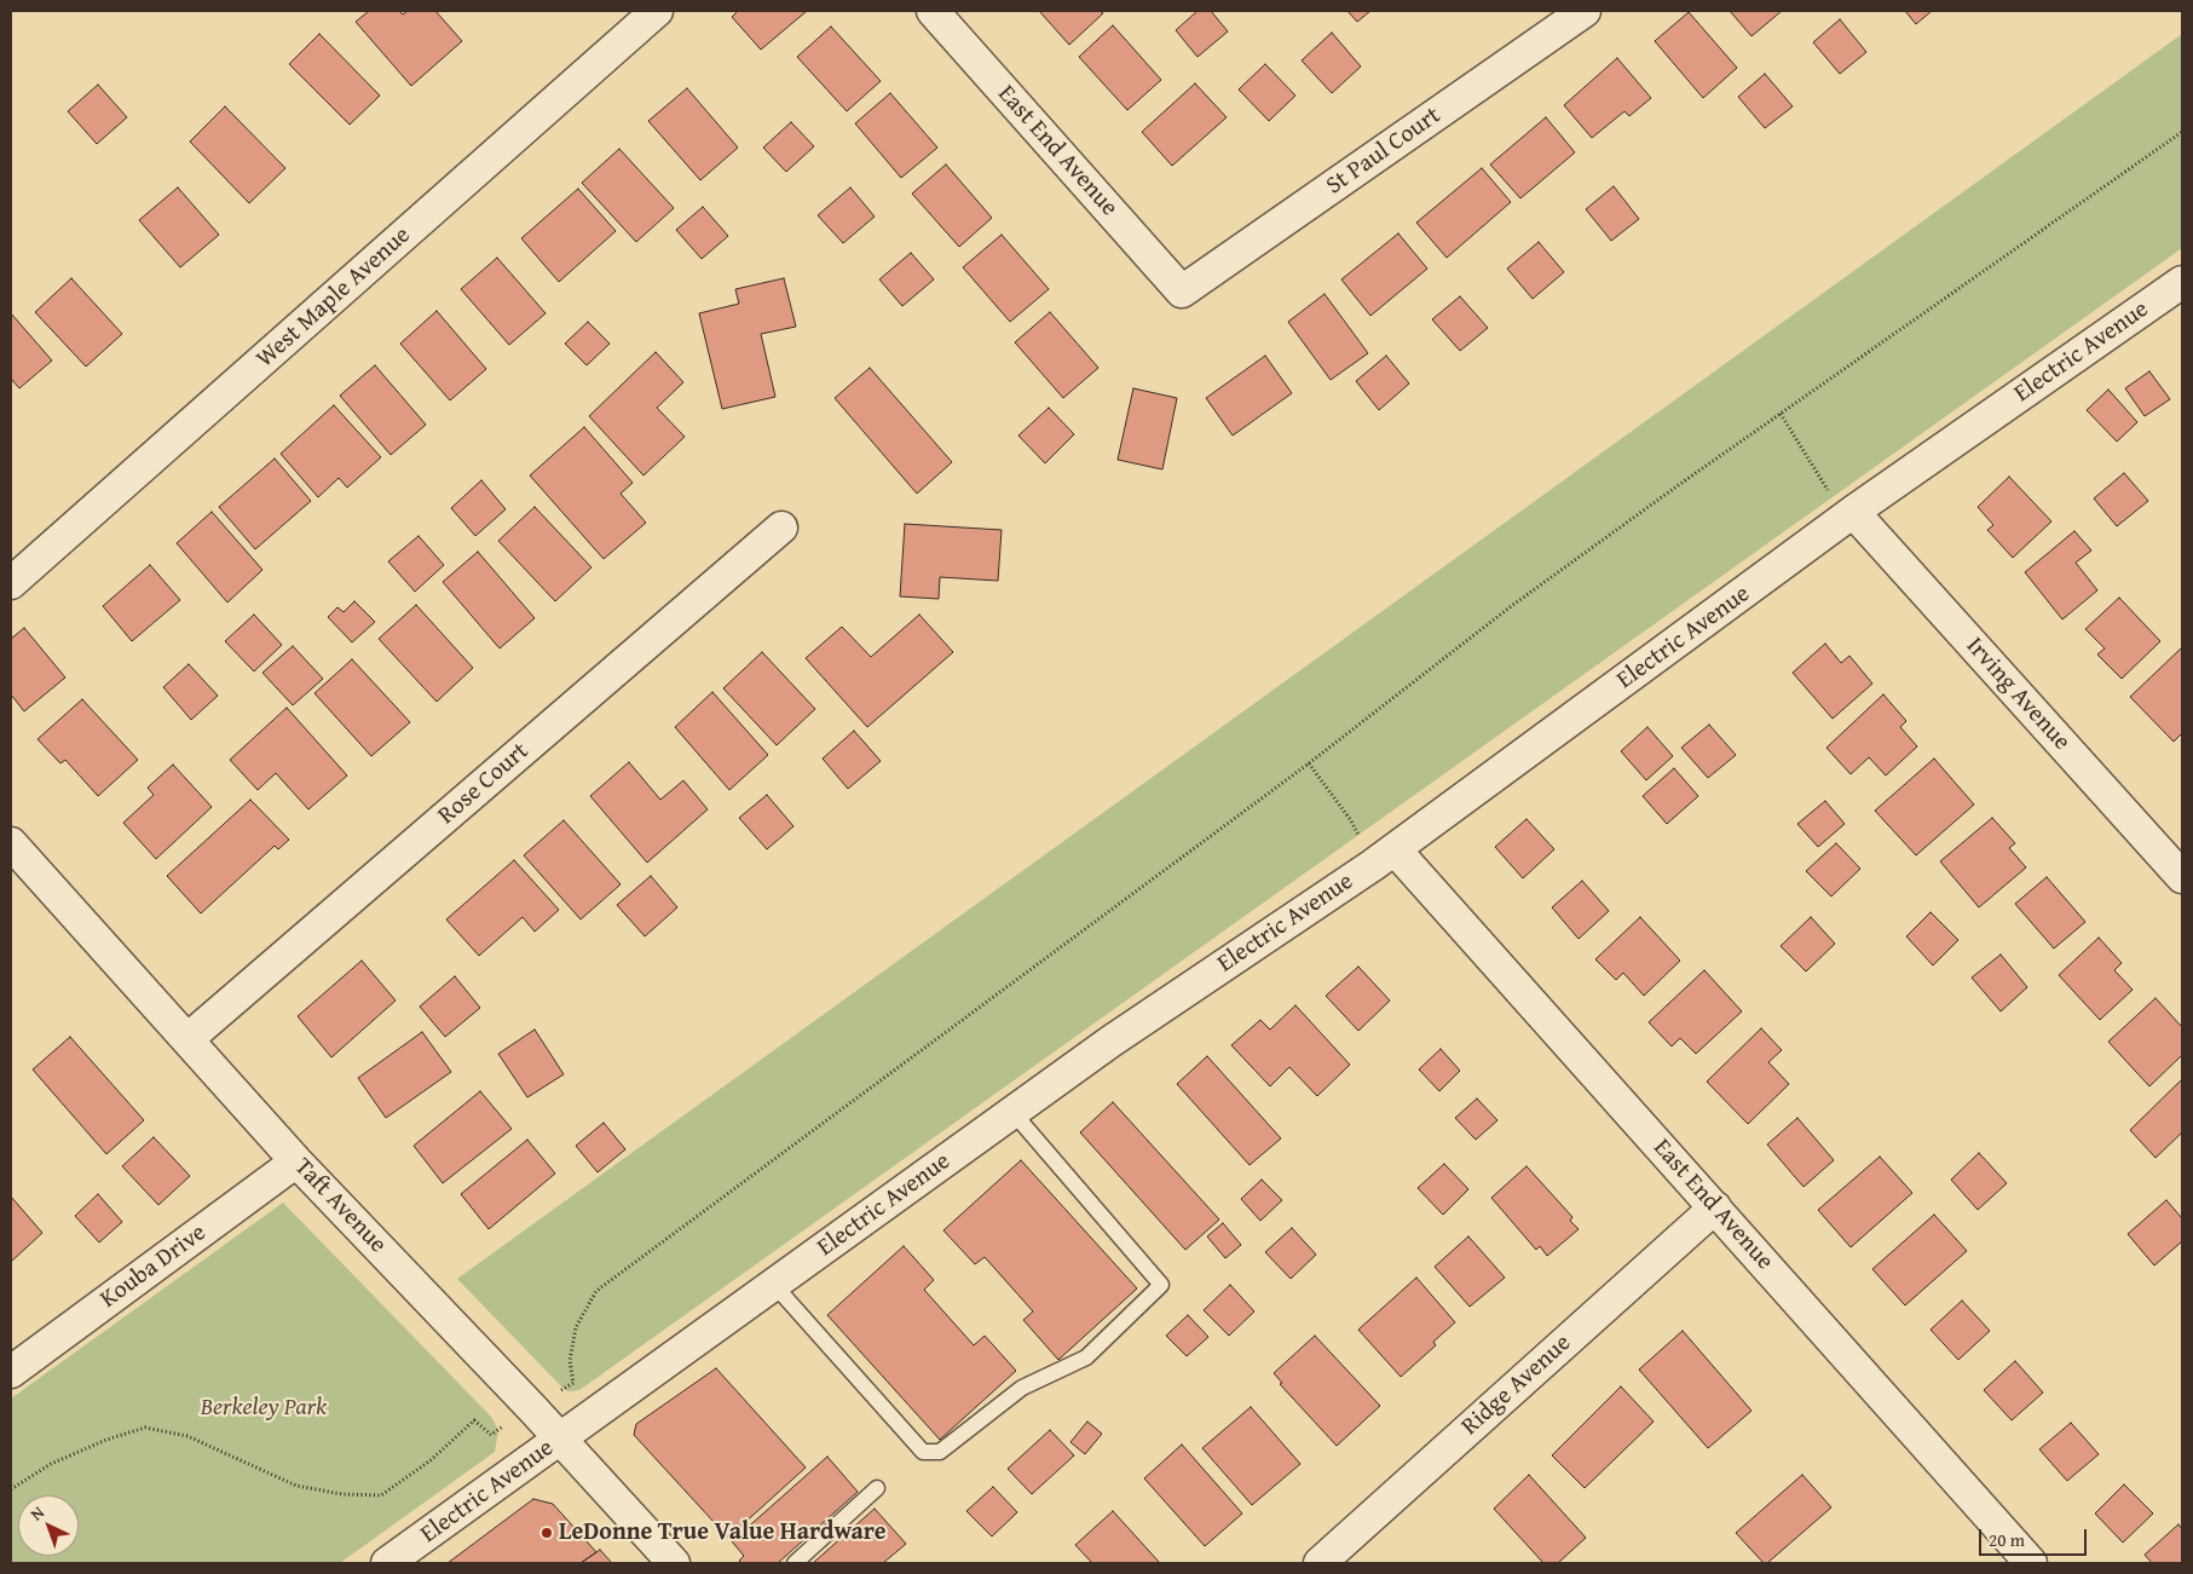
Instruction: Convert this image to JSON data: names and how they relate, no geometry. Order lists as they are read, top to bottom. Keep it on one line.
{"streets":{"street":["East End Avenue","St Paul Court","West Maple Avenue","Electric Avenue","Irving Avenue","Rose Court","Taft Avenue","Kouba Drive","Ridge Avenue"]},"crossings":[["East End Avenue","St Paul Court"],["East End Avenue","Electric Avenue"],["East End Avenue","Ridge Avenue"],["Electric Avenue","Irving Avenue"],["Electric Avenue","Taft Avenue"],["Rose Court","Taft Avenue"],["Taft Avenue","Kouba Drive"]],"parks":["Berkeley Park"],"places":["LeDonne True Value Hardware"],"scale_bar":"20 m","north":"top left"}
